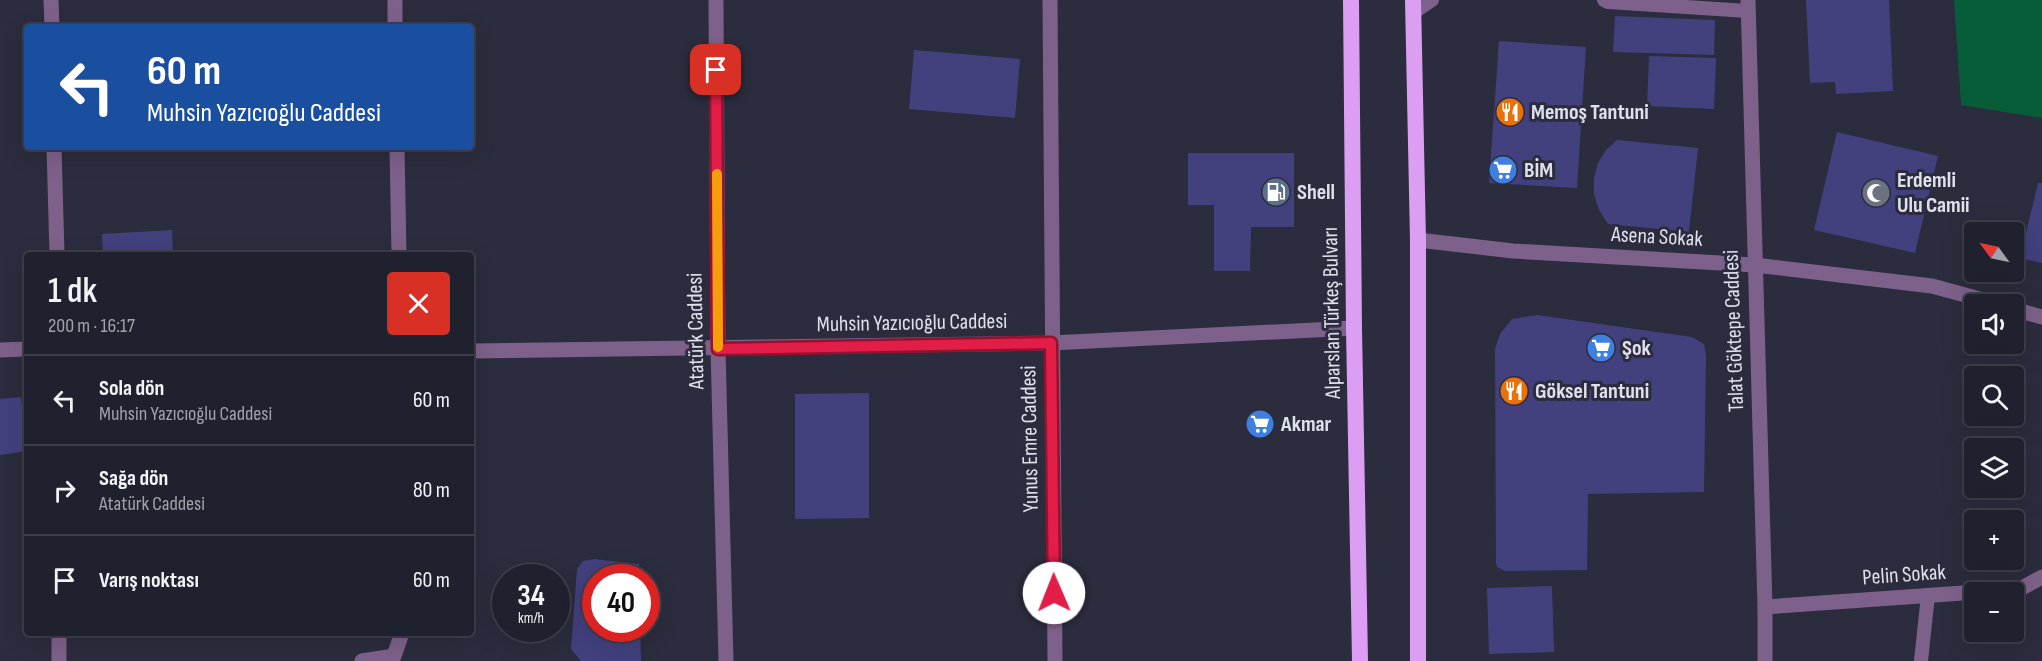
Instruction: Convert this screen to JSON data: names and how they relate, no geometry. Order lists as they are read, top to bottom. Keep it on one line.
{"streets":{"highway":["Alparslan Türkeş Bulvarı"],"street":["Asena Sokak","Muhsin Yazıcıoğlu Caddesi","Atatürk Caddesi","Talat Göktepe Caddesi","Yunus Emre Caddesi","Pelin Sokak"]},"crossings":[["Asena Sokak","Talat Göktepe Caddesi"],["Alparslan Türkeş Bulvarı","Muhsin Yazıcıoğlu Caddesi"],["Muhsin Yazıcıoğlu Caddesi","Atatürk Caddesi"],["Muhsin Yazıcıoğlu Caddesi","Yunus Emre Caddesi"],["Talat Göktepe Caddesi","Pelin Sokak"]],"places":{"restaurant":["Memoş Tantuni","Göksel Tantuni"],"supermarket":["BİM","Şok","Akmar"],"fuel station":["Shell"],"mosque":["Erdemli Ulu Camii"]},"north":"top left","page":{"turn":["60 m","Muhsin Yazıcıoğlu Caddesi"],"map_buttons":["+","−"],"heading":["1 dk","200 m · 16:17"],"list":[{"name":"Sola dön","note":"Muhsin Yazıcıoğlu Caddesi","value":"60 m"},{"name":"Sağa dön","note":"Atatürk Caddesi","value":"80 m"},{"name":"Varış noktası","value":"60 m"}],"speed":"34 km/h","limit":"40"}}
